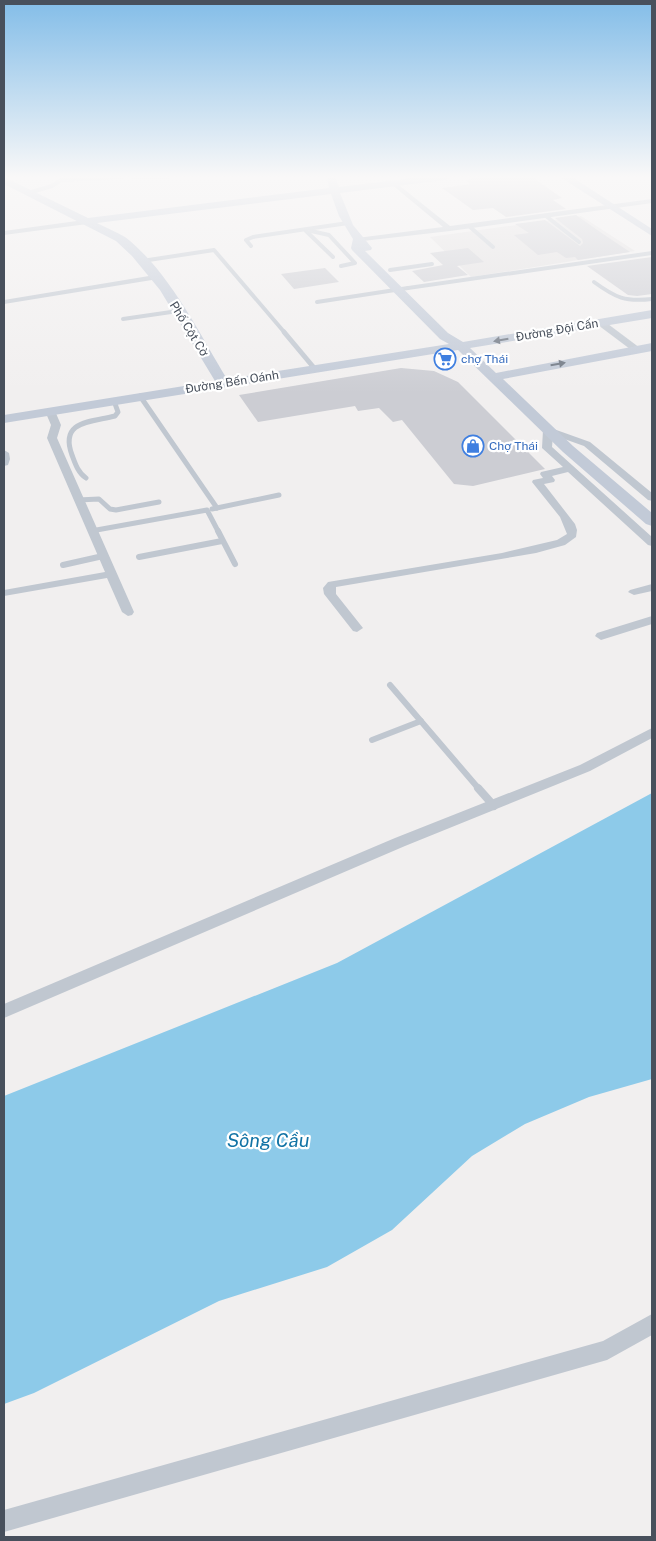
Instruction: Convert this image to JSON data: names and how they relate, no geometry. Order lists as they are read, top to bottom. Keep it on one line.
{"streets":{"street":["Phố Cột Cờ","Đường Đội Cấn","Đường Bến Oánh"]},"crossings":[["Phố Cột Cờ","Đường Bến Oánh"],["Đường Đội Cấn","Đường Bến Oánh"]],"water":["Sông Cầu"],"places":{"supermarket":["chợ Thái"],"shop":["Chợ Thái"]}}
